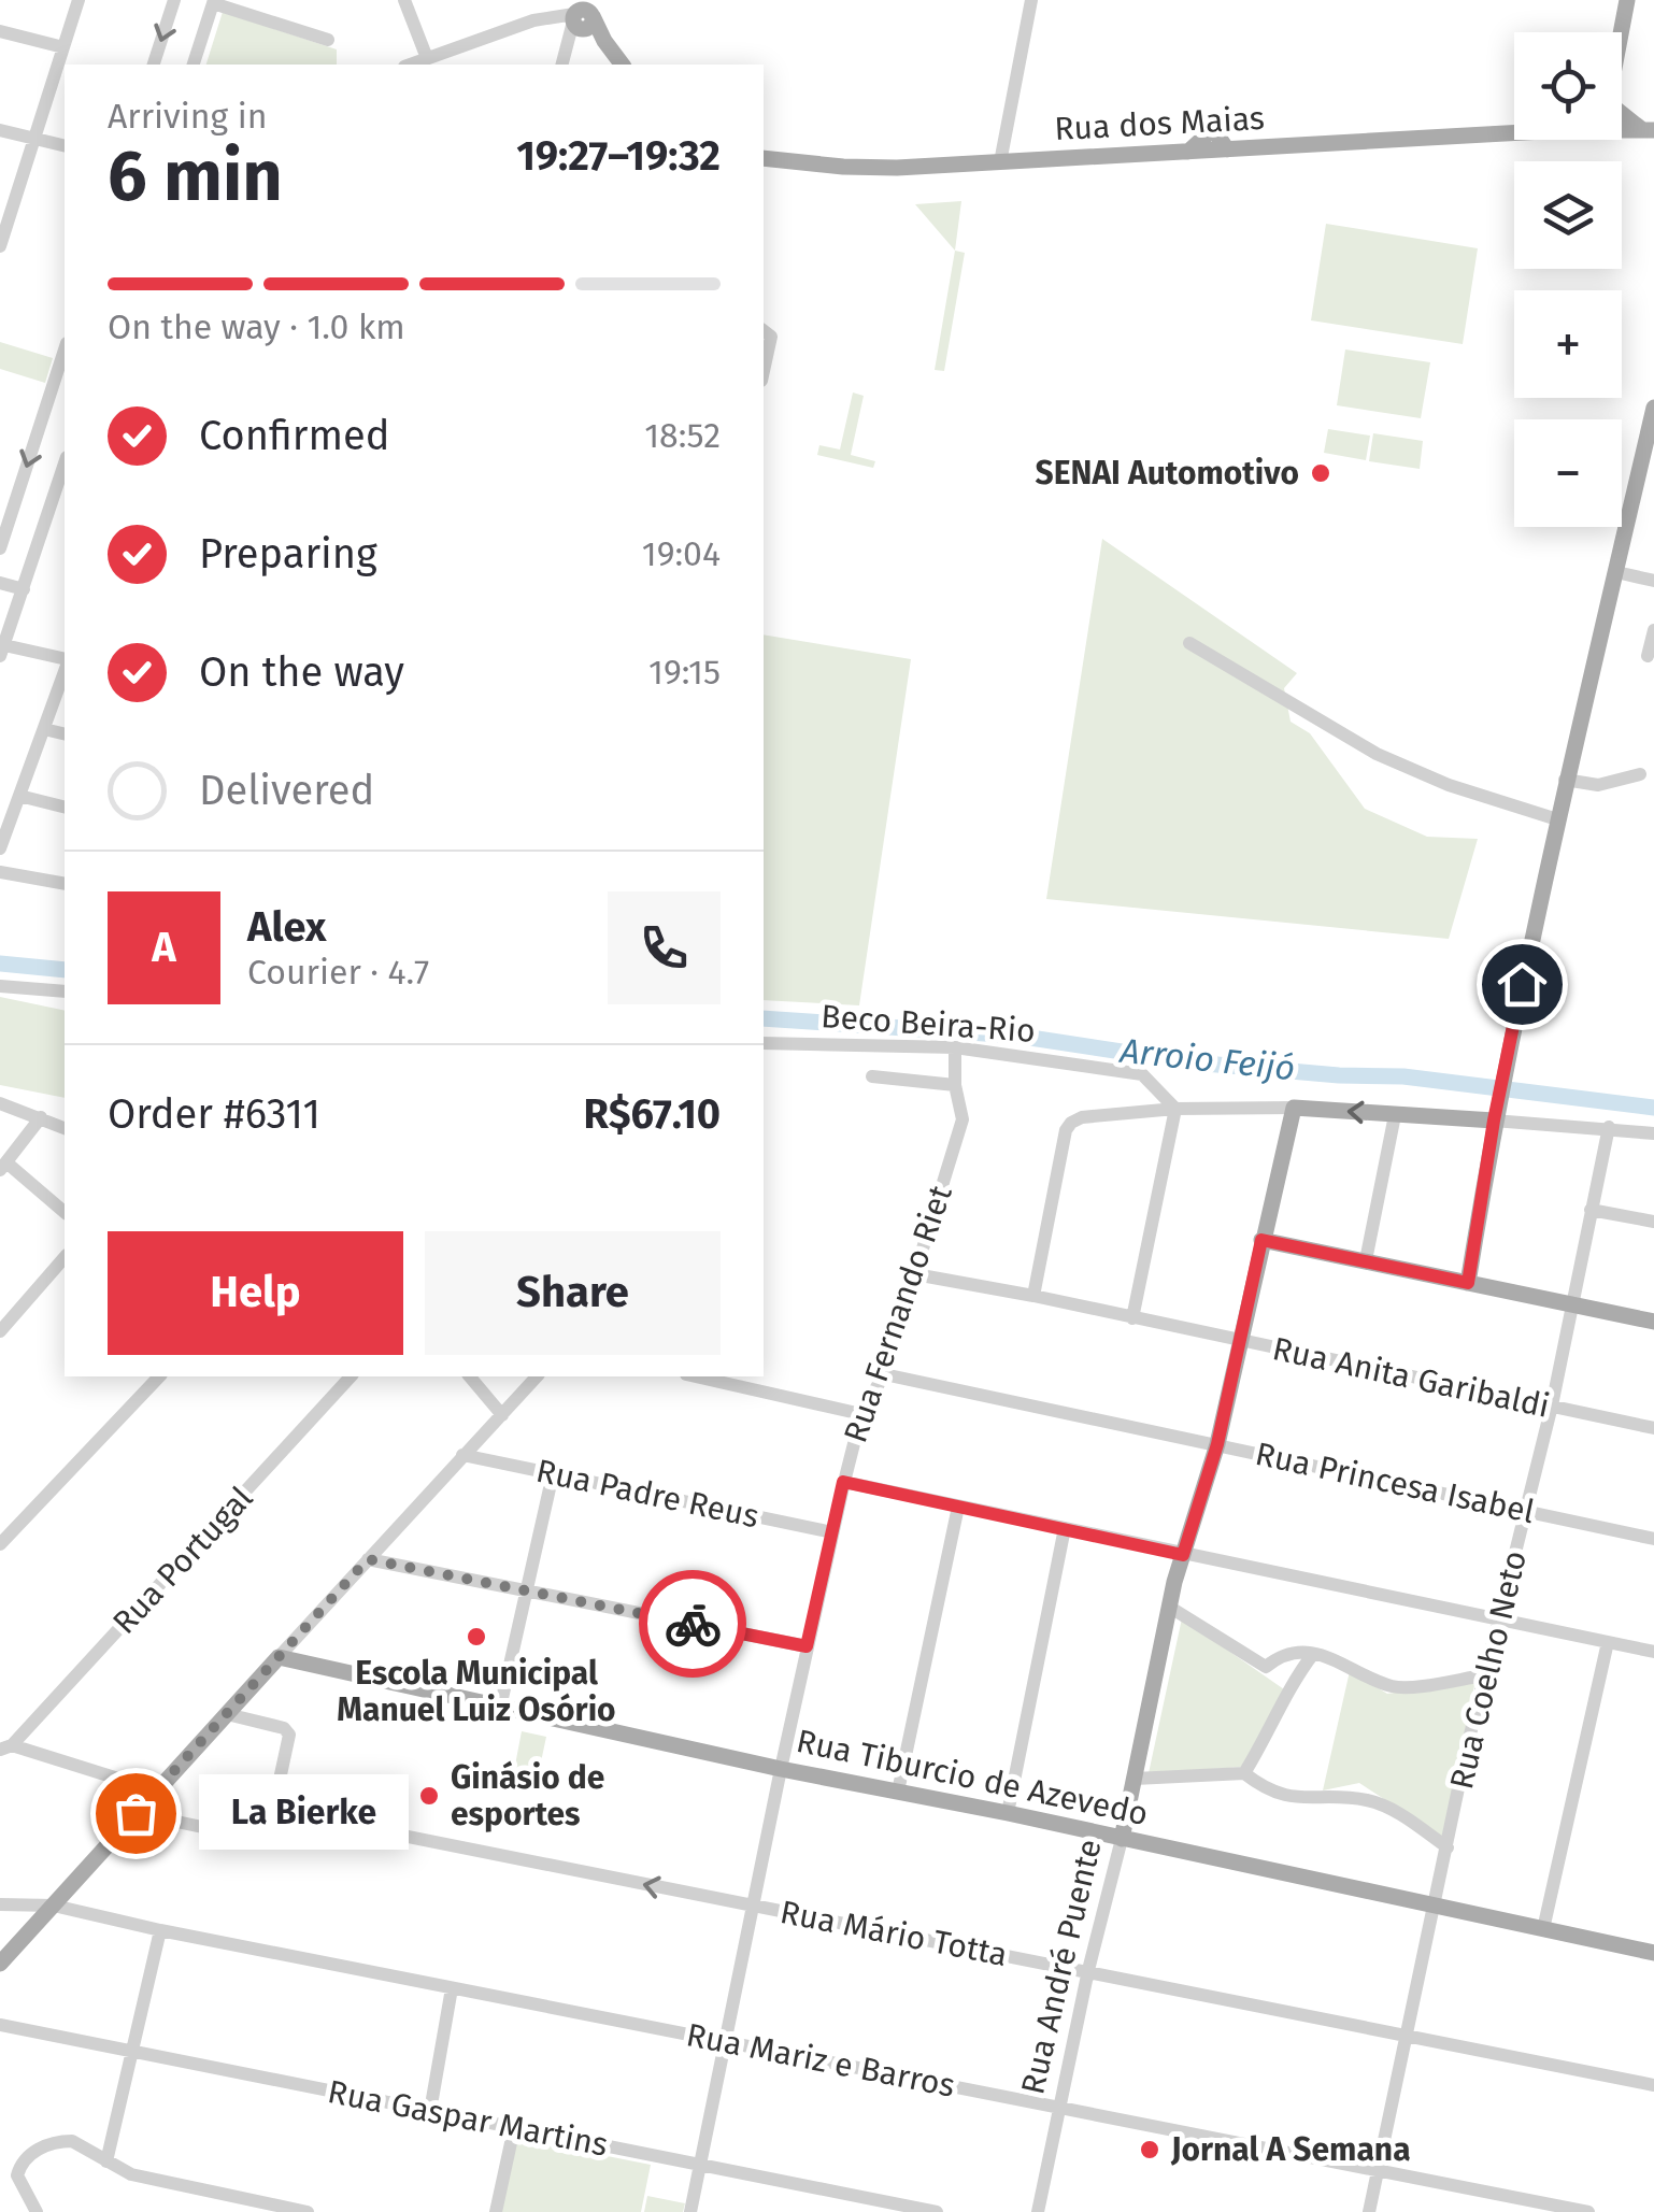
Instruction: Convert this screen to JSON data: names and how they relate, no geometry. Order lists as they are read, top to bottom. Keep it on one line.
{"streets":{"main road":["Rua dos Maias","Rua Tiburcio de Azevedo","Rua André Puente"],"street":["Beco Beira-Rio","Rua Fernando Riet","Rua Anita Garibaldi","Rua Princesa Isabel","Rua Padre Reus","Rua Portugal","Rua Coelho Neto","Rua Mário Totta","Rua Mariz e Barros","Rua Gaspar Martins"]},"crossings":[["Beco Beira-Rio","Rua Fernando Riet"],["Rua Fernando Riet","Rua Anita Garibaldi"],["Rua Fernando Riet","Rua Princesa Isabel"],["Rua Fernando Riet","Rua Padre Reus"],["Rua Fernando Riet","Rua Tiburcio de Azevedo"],["Rua Fernando Riet","Rua Mário Totta"],["Rua Fernando Riet","Rua Mariz e Barros"],["Rua Fernando Riet","Rua Gaspar Martins"],["Rua Anita Garibaldi","Rua Coelho Neto"],["Rua Anita Garibaldi","Rua André Puente"],["Rua Princesa Isabel","Rua Coelho Neto"],["Rua Princesa Isabel","Rua André Puente"],["Rua Coelho Neto","Rua Tiburcio de Azevedo"],["Rua Coelho Neto","Rua Mário Totta"],["Rua Coelho Neto","Rua Mariz e Barros"],["Rua Tiburcio de Azevedo","Rua André Puente"],["Rua Mário Totta","Rua André Puente"],["Rua André Puente","Rua Mariz e Barros"]],"water":["Arroio Feijó"],"places":["SENAI Automotivo","Escola Municipal Manuel Luiz Osório","Ginásio de esportes","La Bierke","Jornal A Semana"],"page":{"map_buttons":["+","−"],"heading":["6 min","Arriving in","19:27–19:32"],"panel":["Alex","Courier · 4.7","Order #6311","R$67.10"],"bar":"On the way · 1.0 km","list":[["Confirmed","18:52"],["Preparing","19:04"],["On the way","19:15"],"Delivered"],"round":"A","buttons":["Help","Share"],"bubble":"La Bierke"}}
